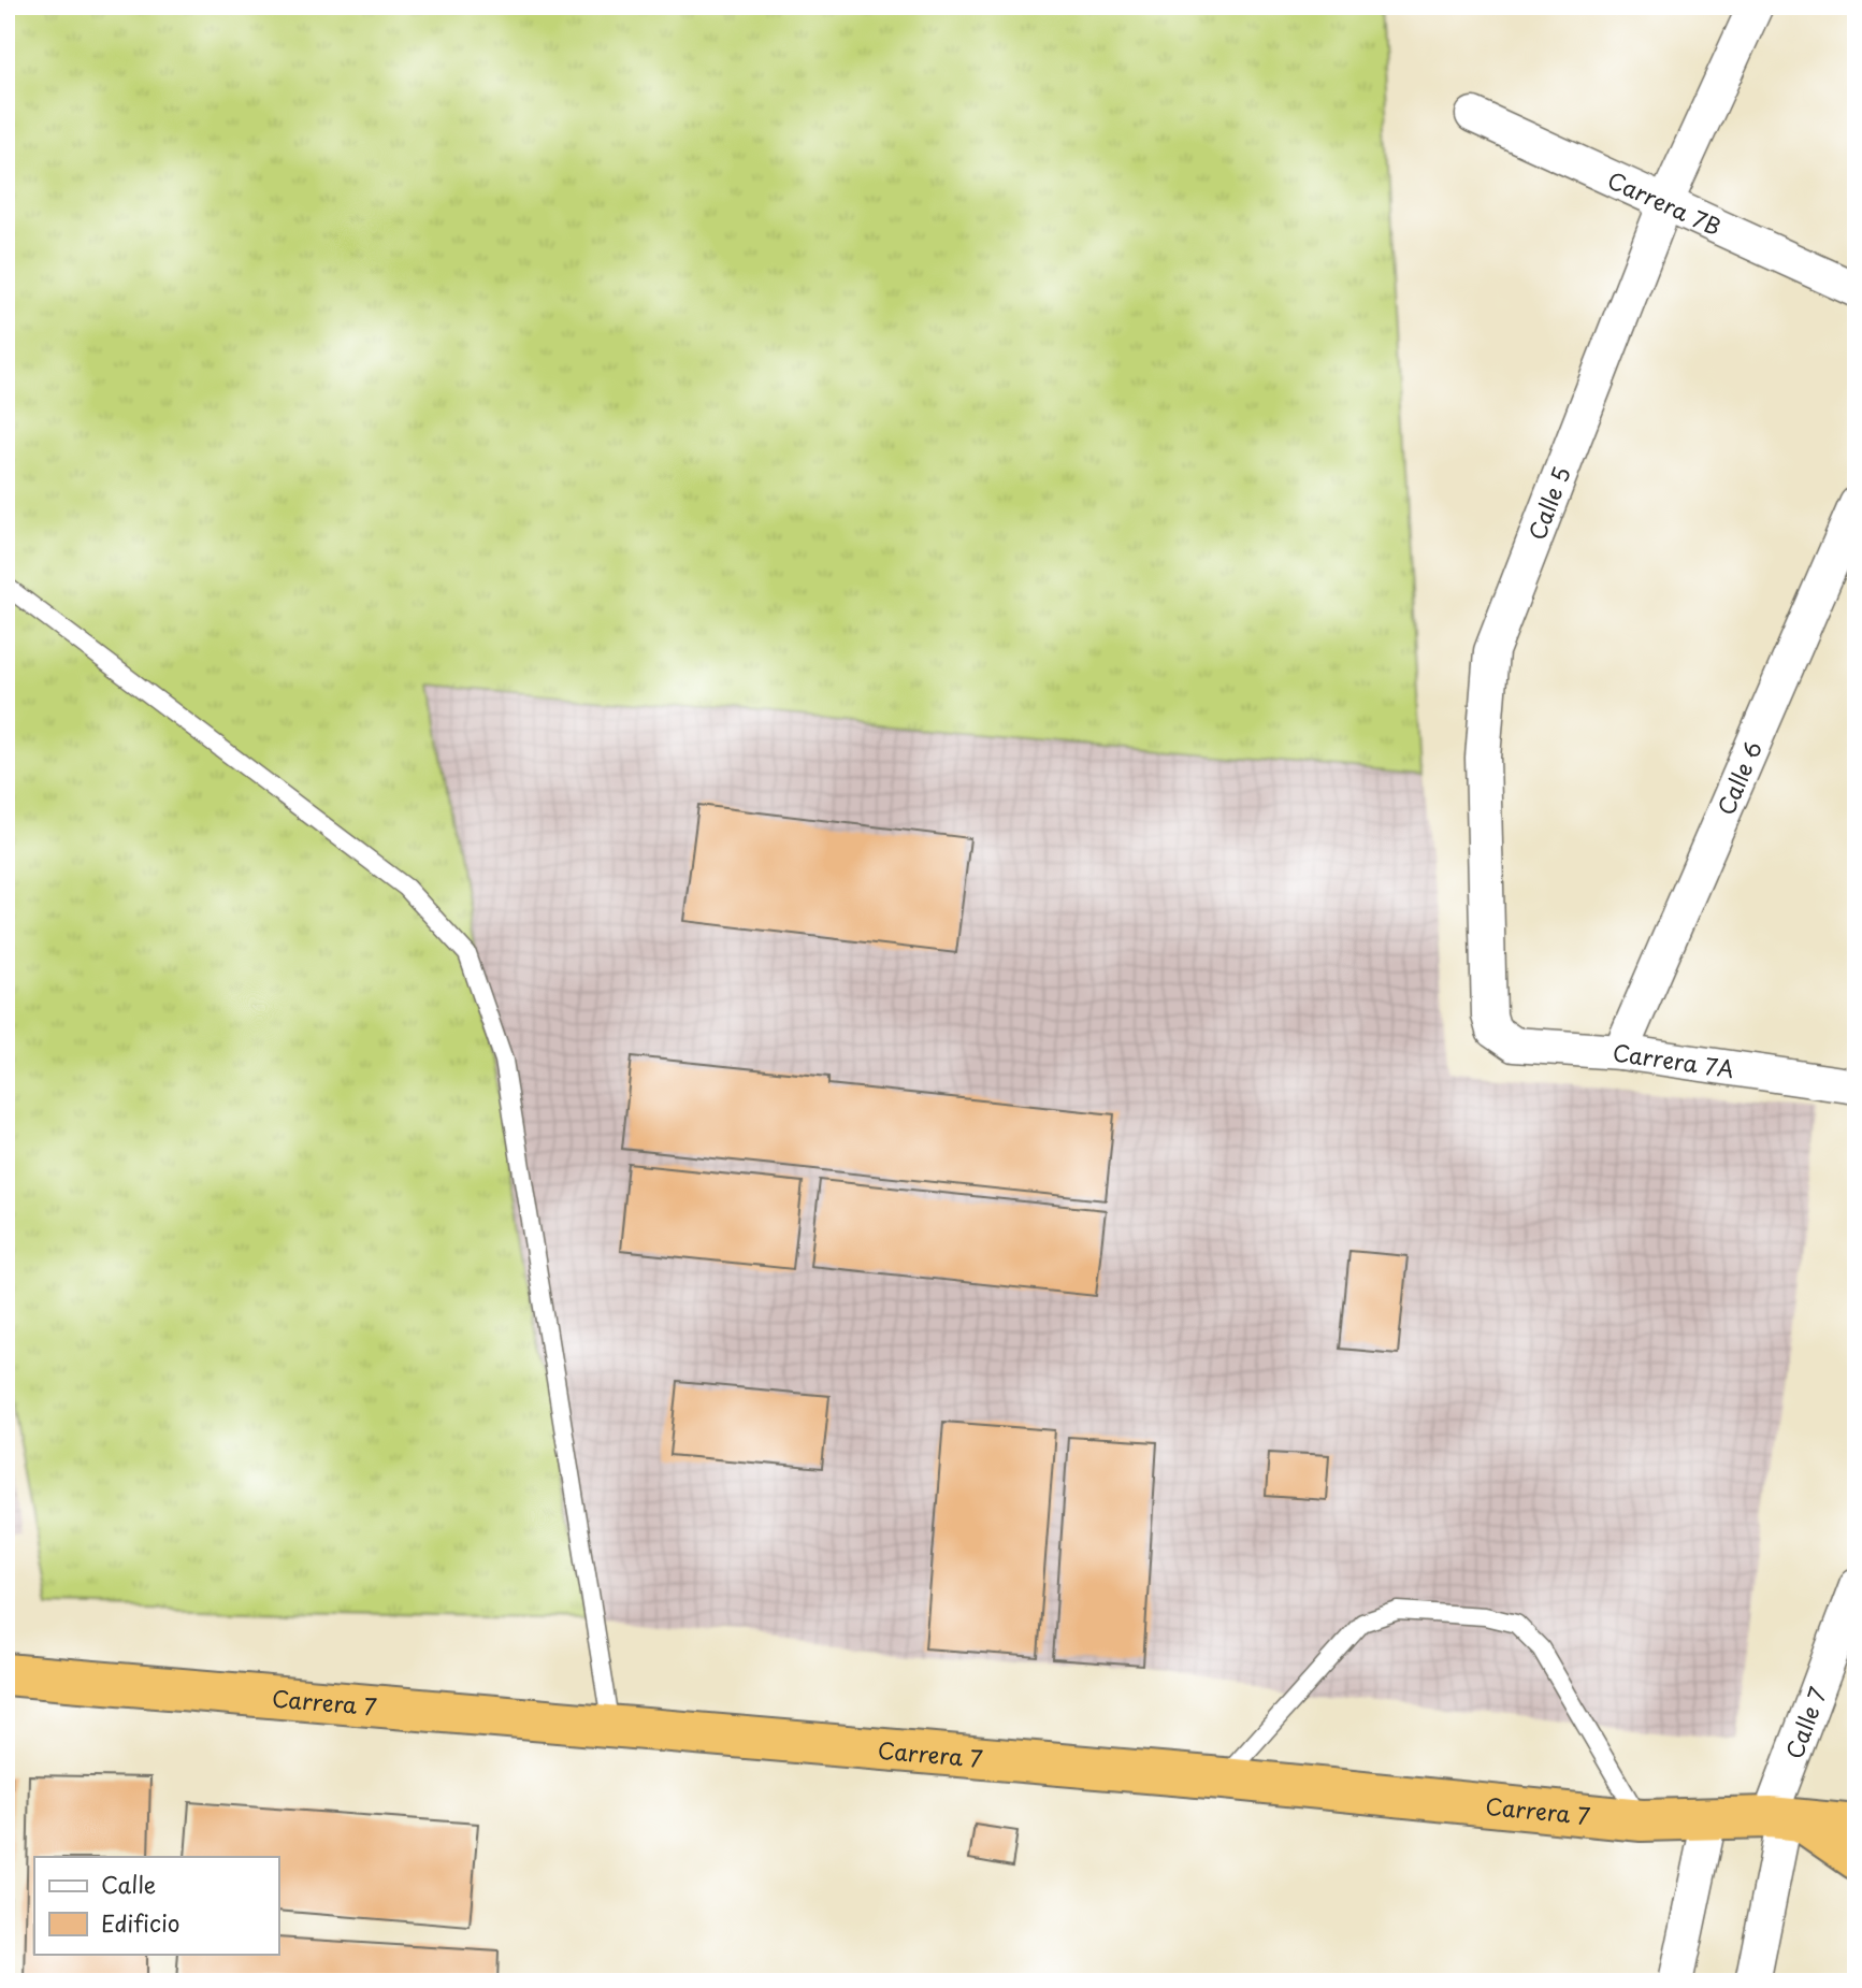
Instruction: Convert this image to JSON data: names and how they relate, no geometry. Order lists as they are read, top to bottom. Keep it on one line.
{"streets":{"highway":["Carrera 7"],"street":["Carrera 7B","Calle 5","Calle 6","Carrera 7A","Calle 7"]},"crossings":[["Carrera 7B","Calle 5"],["Calle 5","Carrera 7A"],["Calle 6","Carrera 7A"],["Carrera 7","Calle 7"]],"legend":["Calle","Edificio"]}
